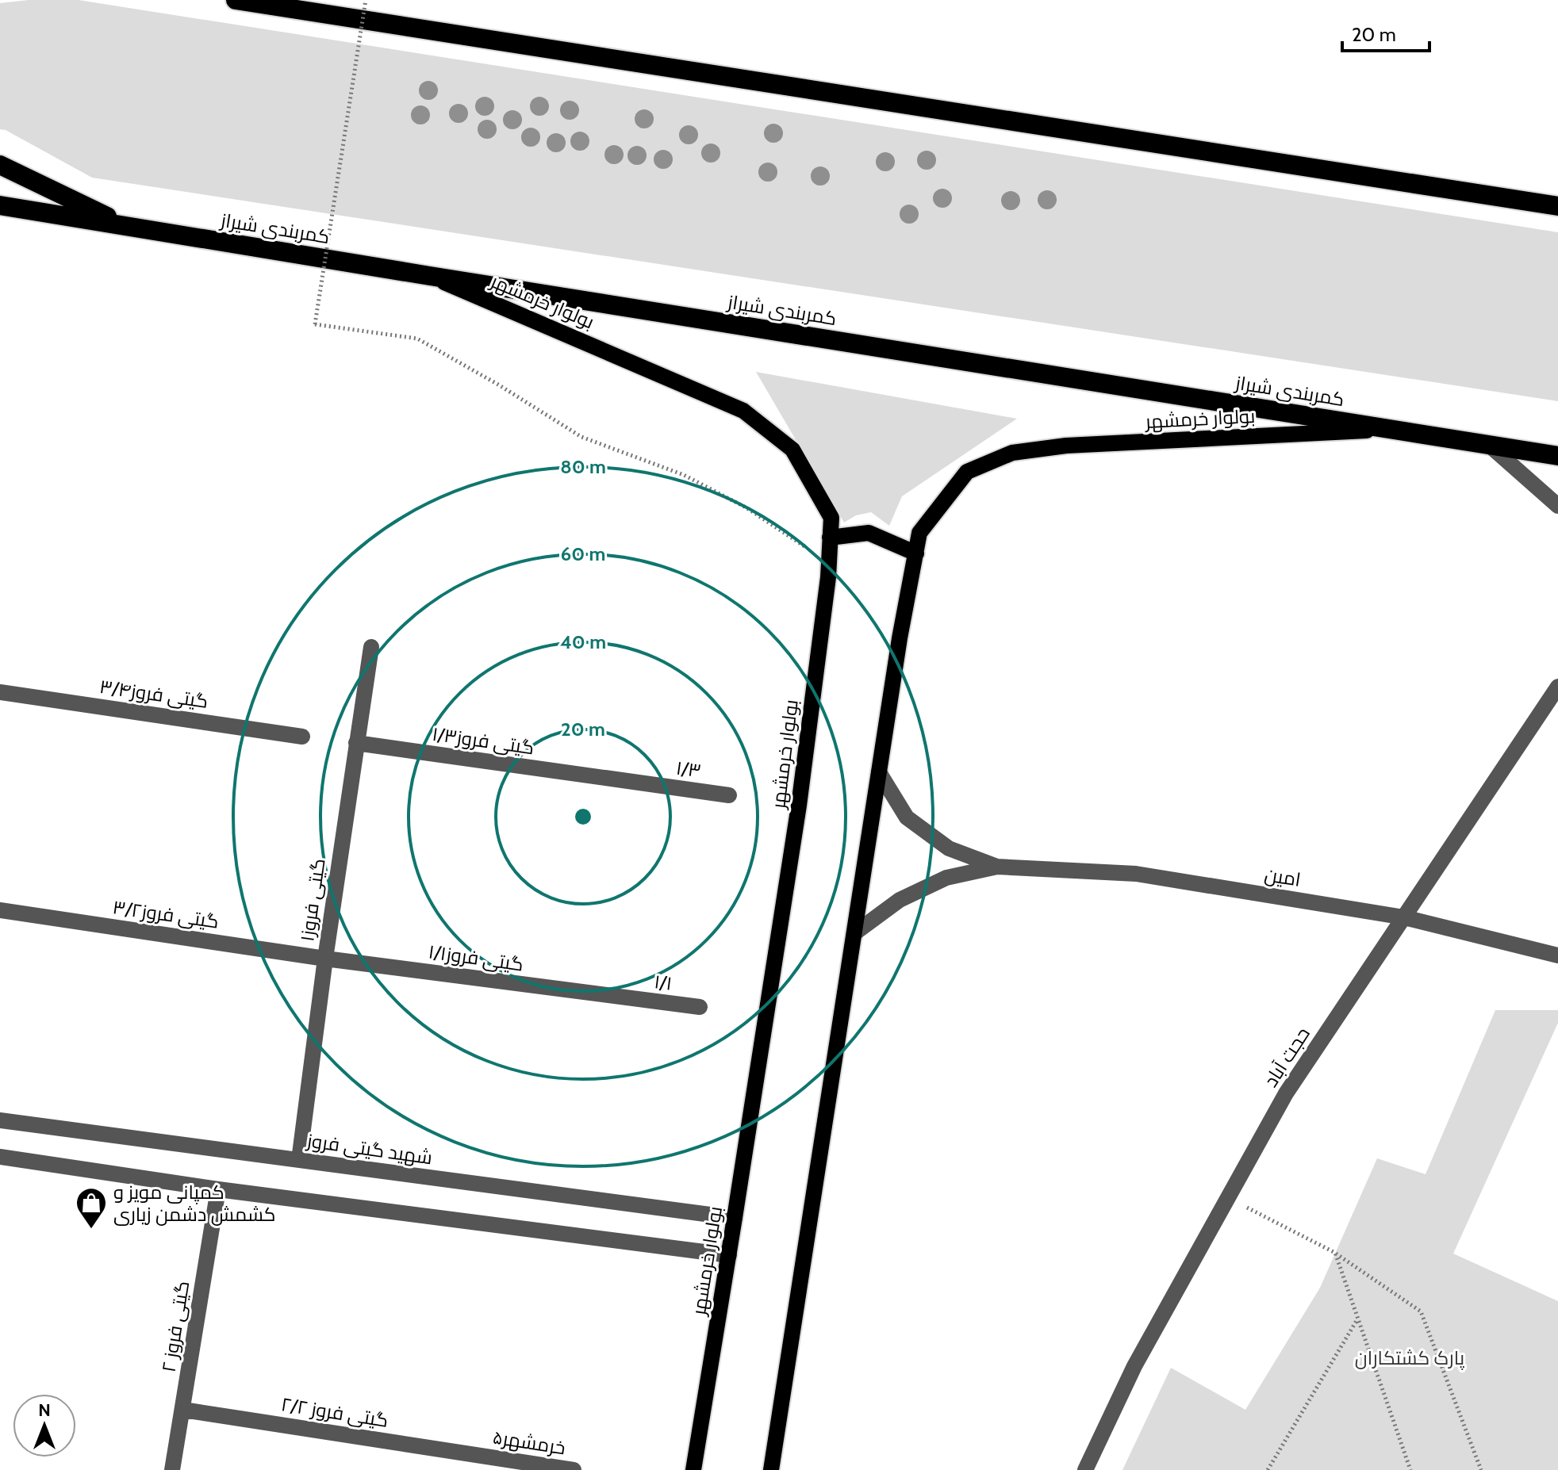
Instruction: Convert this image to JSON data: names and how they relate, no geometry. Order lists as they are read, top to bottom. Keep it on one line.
{"streets":{"highway":["کمربندی شیراز"],"main road":["بولوار خرمشهر"],"street":["۳/۴گیتی فروز","۱/۳گیتی فروز","۱/۳","امین","۱گیتی فروز","۳/۲گیتی فروز","۱/۱گیتی فروز","۱/۱","حجت آباد","شهید گیتی فروز","گیتی فروز ۲","گیتی فروز ۲/۲","خرمشهر۵"]},"crossings":[["کمربندی شیراز","بولوار خرمشهر"],["بولوار خرمشهر","شهید گیتی فروز"],["۱/۳گیتی فروز","۱/۳"],["۱/۳گیتی فروز","۱گیتی فروز"],["امین","حجت آباد"],["۱گیتی فروز","۳/۲گیتی فروز"],["۱گیتی فروز","۱/۱گیتی فروز"],["۱گیتی فروز","شهید گیتی فروز"],["۳/۲گیتی فروز","۱/۱گیتی فروز"],["۱/۱گیتی فروز","۱/۱"],["گیتی فروز ۲","گیتی فروز ۲/۲"],["گیتی فروز ۲/۲","خرمشهر۵"]],"parks":["پارک کشتکاران"],"places":{"shop":["کمپانی مویز و کشمش دشمن زیاری"]},"scale_bar":"20 m","north":"top","rings":["80 m","60 m","40 m","20 m"]}
